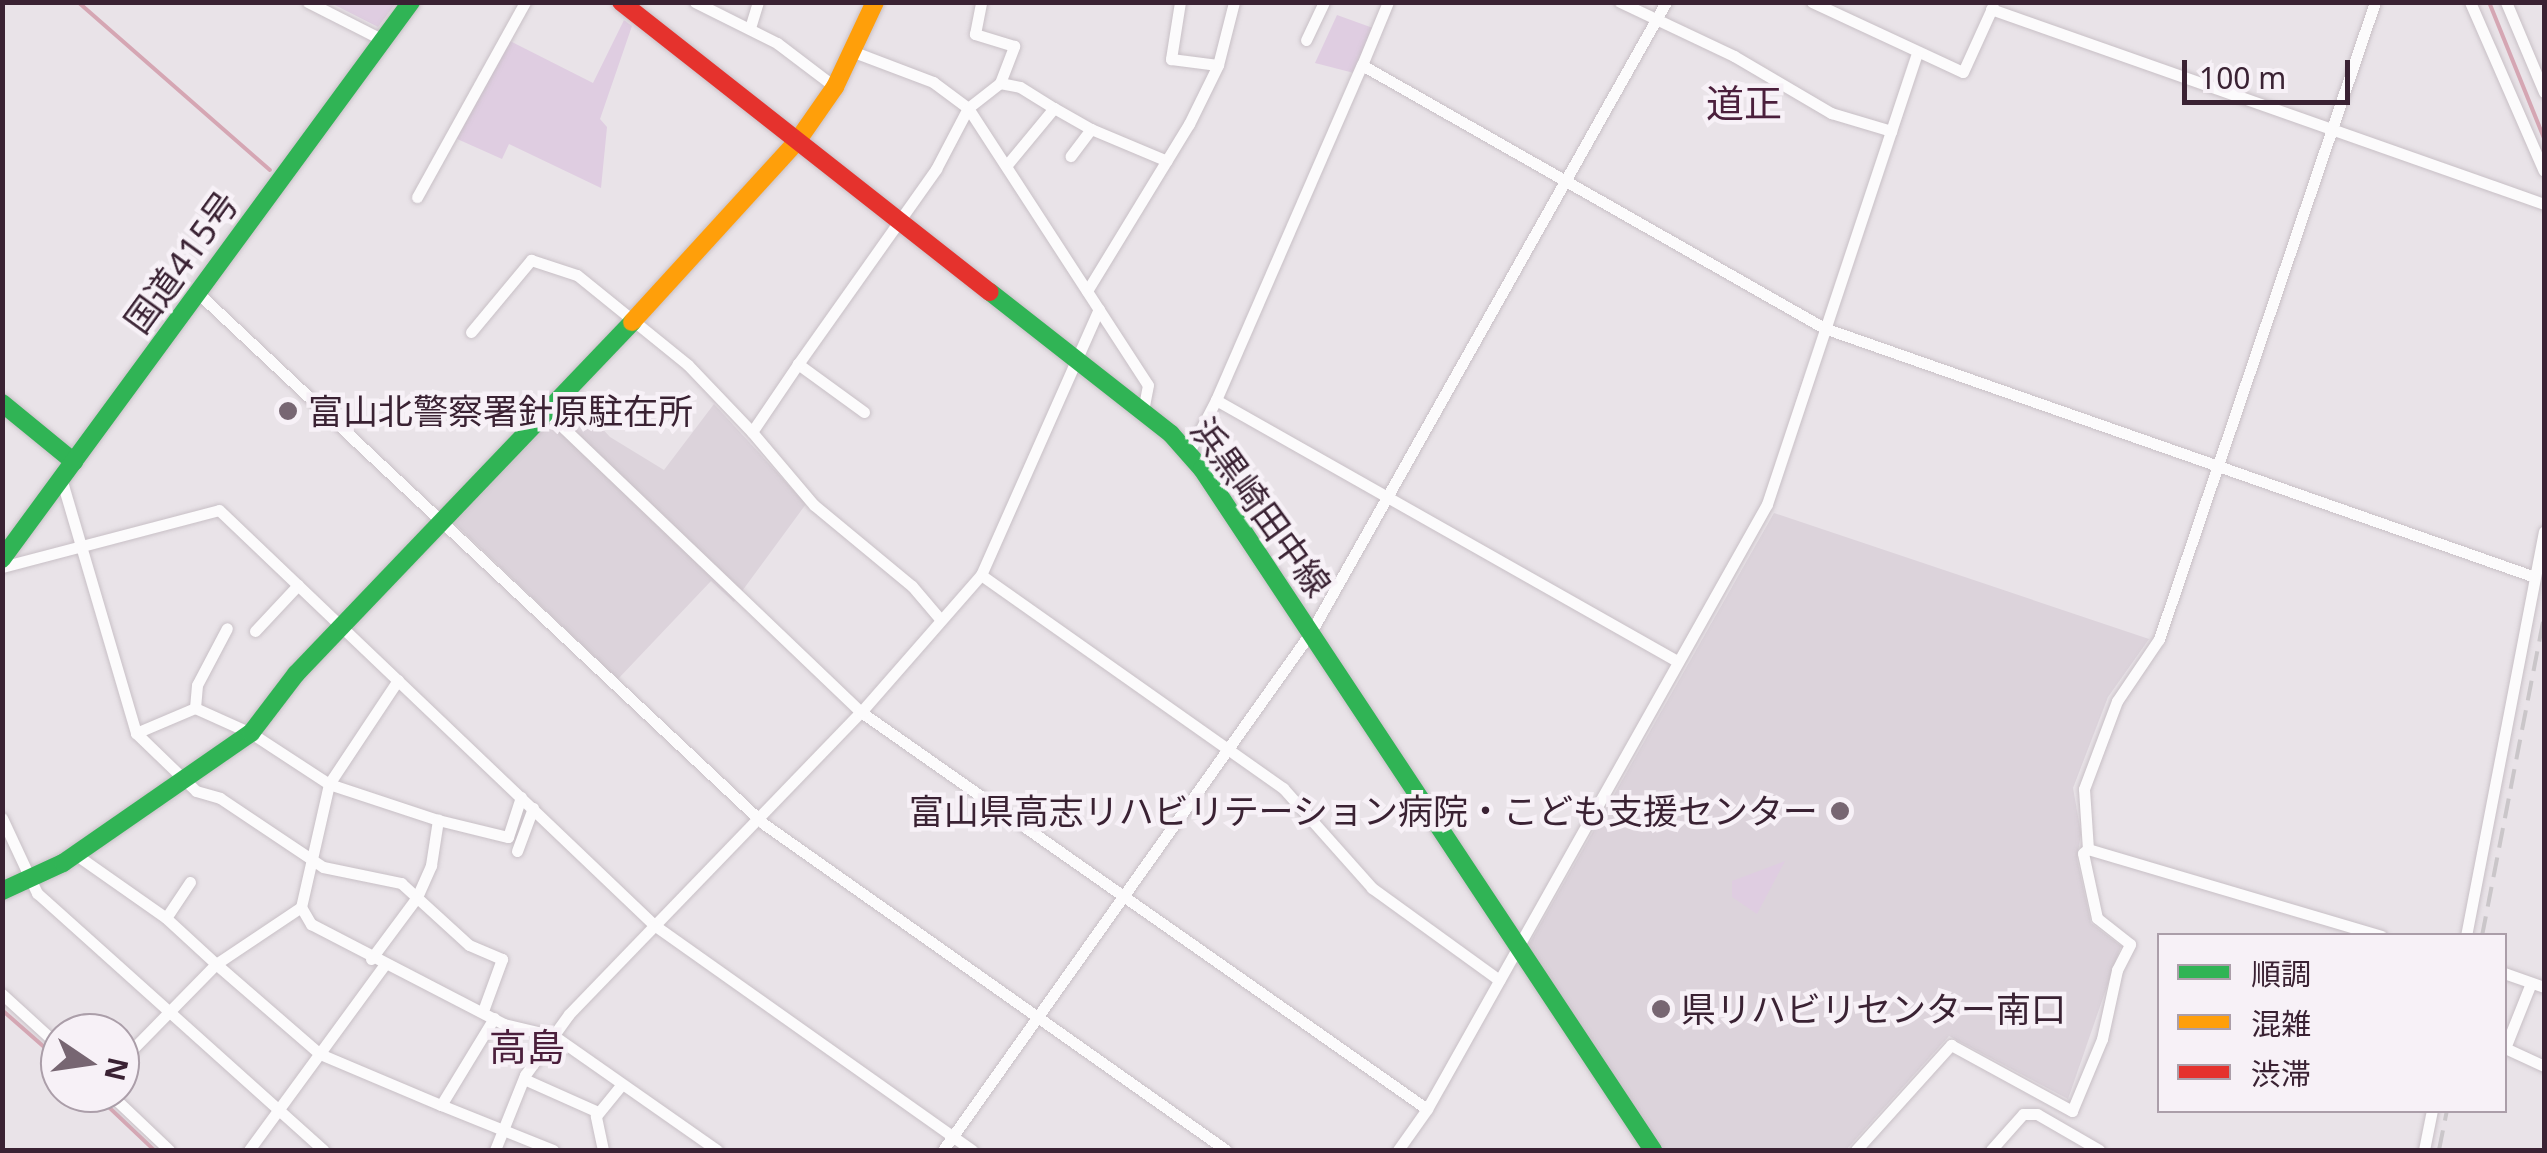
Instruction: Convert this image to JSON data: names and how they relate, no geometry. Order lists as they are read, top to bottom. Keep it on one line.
{"streets":{"main road":["国道415号","浜黒崎田中線"]},"districts":["道正","高島"],"places":["富山北警察署針原駐在所","富山県高志リハビリテーション病院・こども支援センター","県リハビリセンター南口"],"legend":["順調","混雑","渋滞"],"scale_bar":"100 m","north":"right"}
